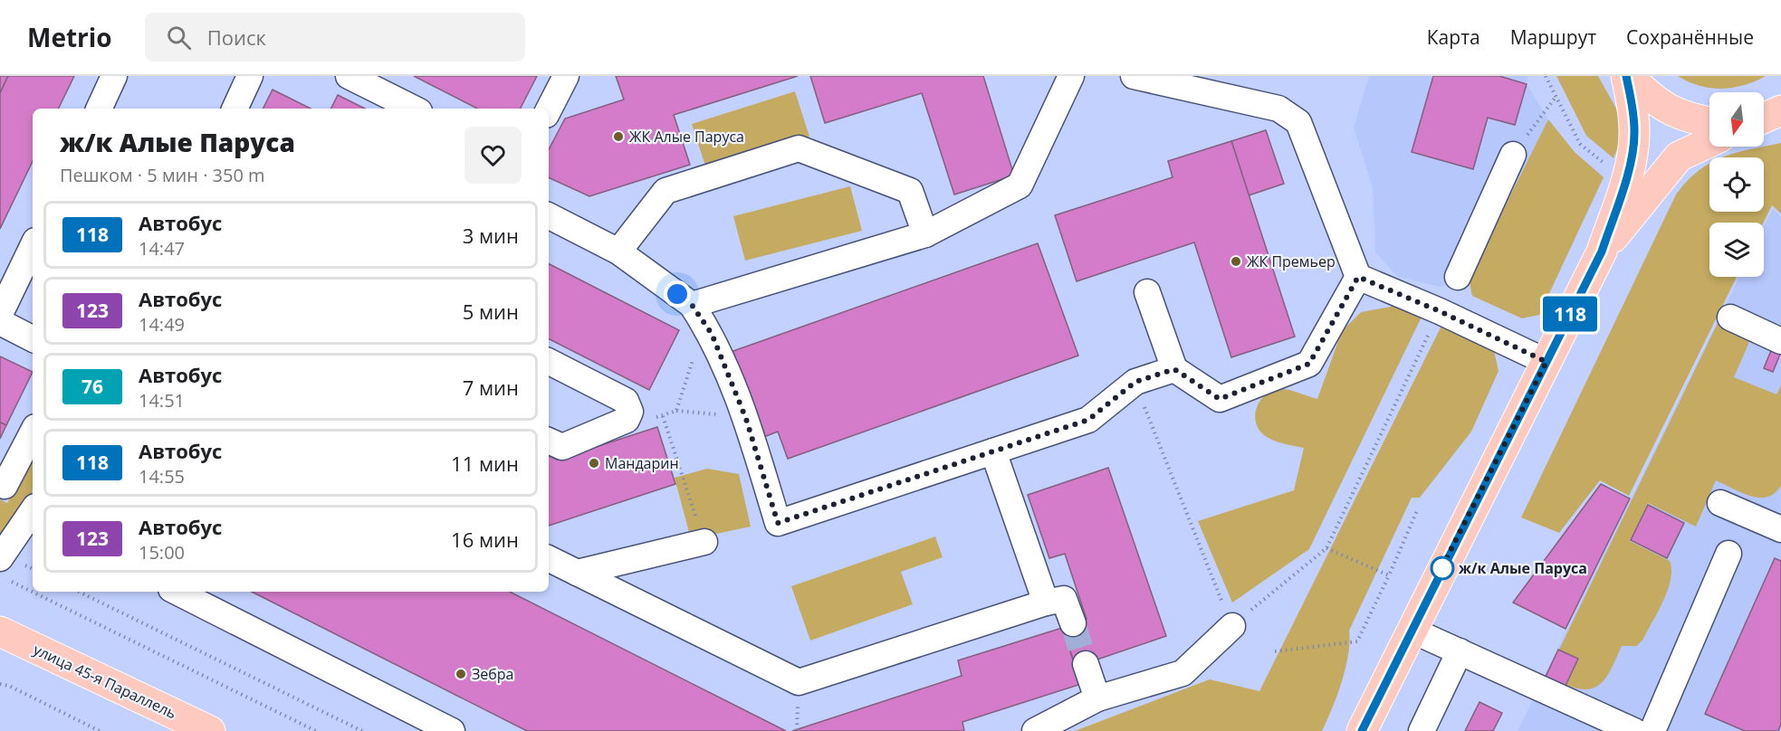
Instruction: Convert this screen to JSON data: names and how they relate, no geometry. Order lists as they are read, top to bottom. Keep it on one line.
{"streets":{"main road":["улица 45-я Параллель"]},"places":["ЖК Алые Паруса","ЖК Премьер","Мандарин","ж/к Алые Паруса","Зебра"],"lines":["bus line 118"],"north":"bottom","page":{"header":"Metrio","search":"Поиск","nav":["Карта","Маршрут","Сохранённые"],"on_map":"118","heading":["ж/к Алые Паруса","Пешком · 5 мин · 350 m"],"list":[{"mark":"118","name":"Автобус","note":"14:47","value":"3 мин"},{"mark":"123","name":"Автобус","note":"14:49","value":"5 мин"},{"mark":"76","name":"Автобус","note":"14:51","value":"7 мин"},{"mark":"118","name":"Автобус","note":"14:55","value":"11 мин"},{"mark":"123","name":"Автобус","note":"15:00","value":"16 мин"}]}}
